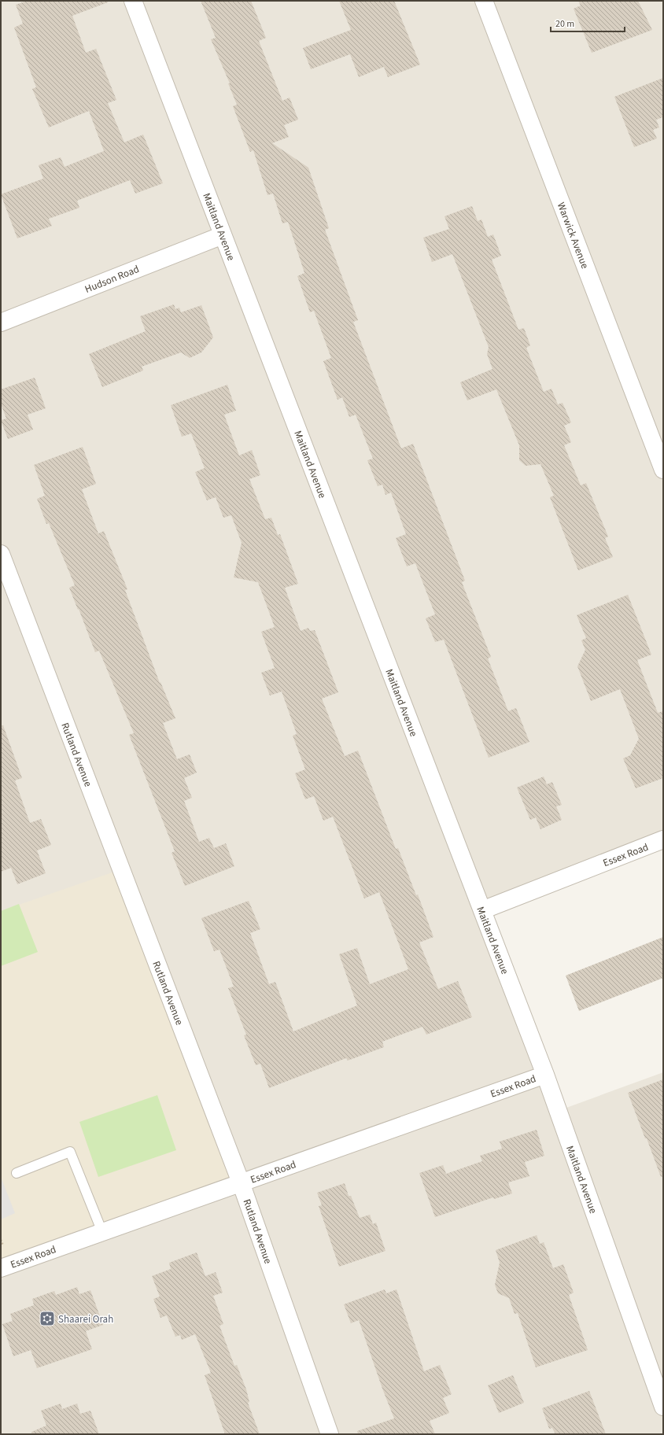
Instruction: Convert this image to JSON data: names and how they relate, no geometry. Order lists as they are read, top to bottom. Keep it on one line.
{"streets":{"street":["Maitland Avenue","Warwick Avenue","Hudson Road","Rutland Avenue","Essex Road"]},"crossings":[["Maitland Avenue","Hudson Road"],["Maitland Avenue","Essex Road"],["Rutland Avenue","Essex Road"]],"places":{"synagogue":["Shaarei Orah"]},"scale_bar":"20 m"}
